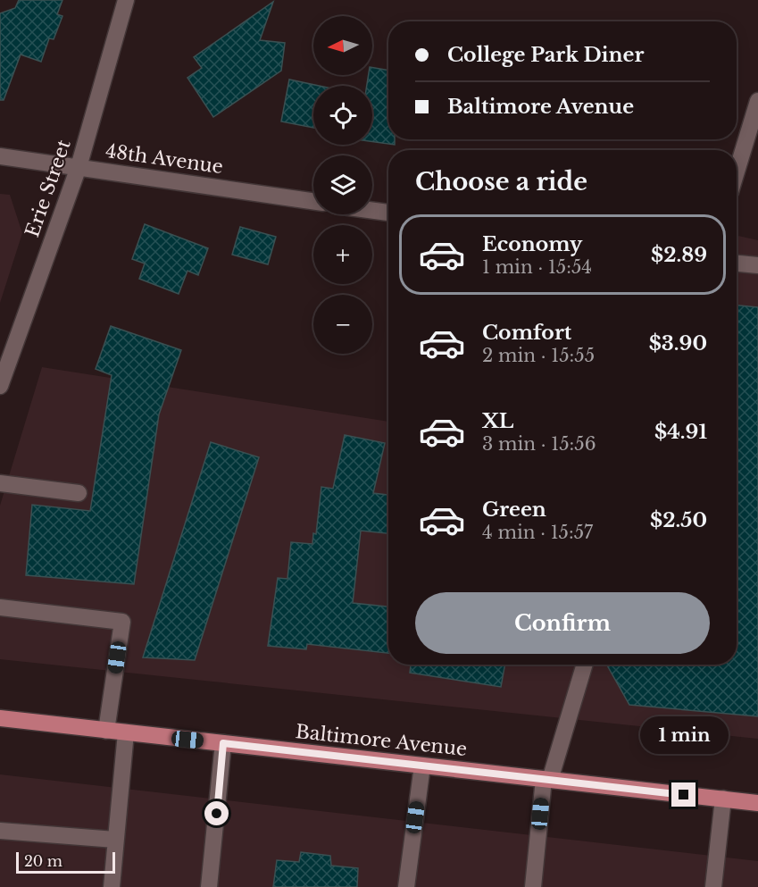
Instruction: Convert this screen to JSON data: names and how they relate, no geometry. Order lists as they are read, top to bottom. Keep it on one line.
{"streets":{"main road":["Baltimore Avenue"],"street":["48th Avenue","Erie Street"]},"crossings":[["48th Avenue","Erie Street"]],"scale_bar":"20 m","north":"left","page":{"map_buttons":["+","−"],"banner":["College Park Diner","Baltimore Avenue"],"heading":"Choose a ride","list":[{"name":"Economy","note":"1 min · 15:54","value":"$2.89"},{"name":"Comfort","note":"2 min · 15:55","value":"$3.90"},{"name":"XL","note":"3 min · 15:56","value":"$4.91"},{"name":"Green","note":"4 min · 15:57","value":"$2.50"}],"buttons":"Confirm","bubble":"1 min","scale":"20 m"}}
